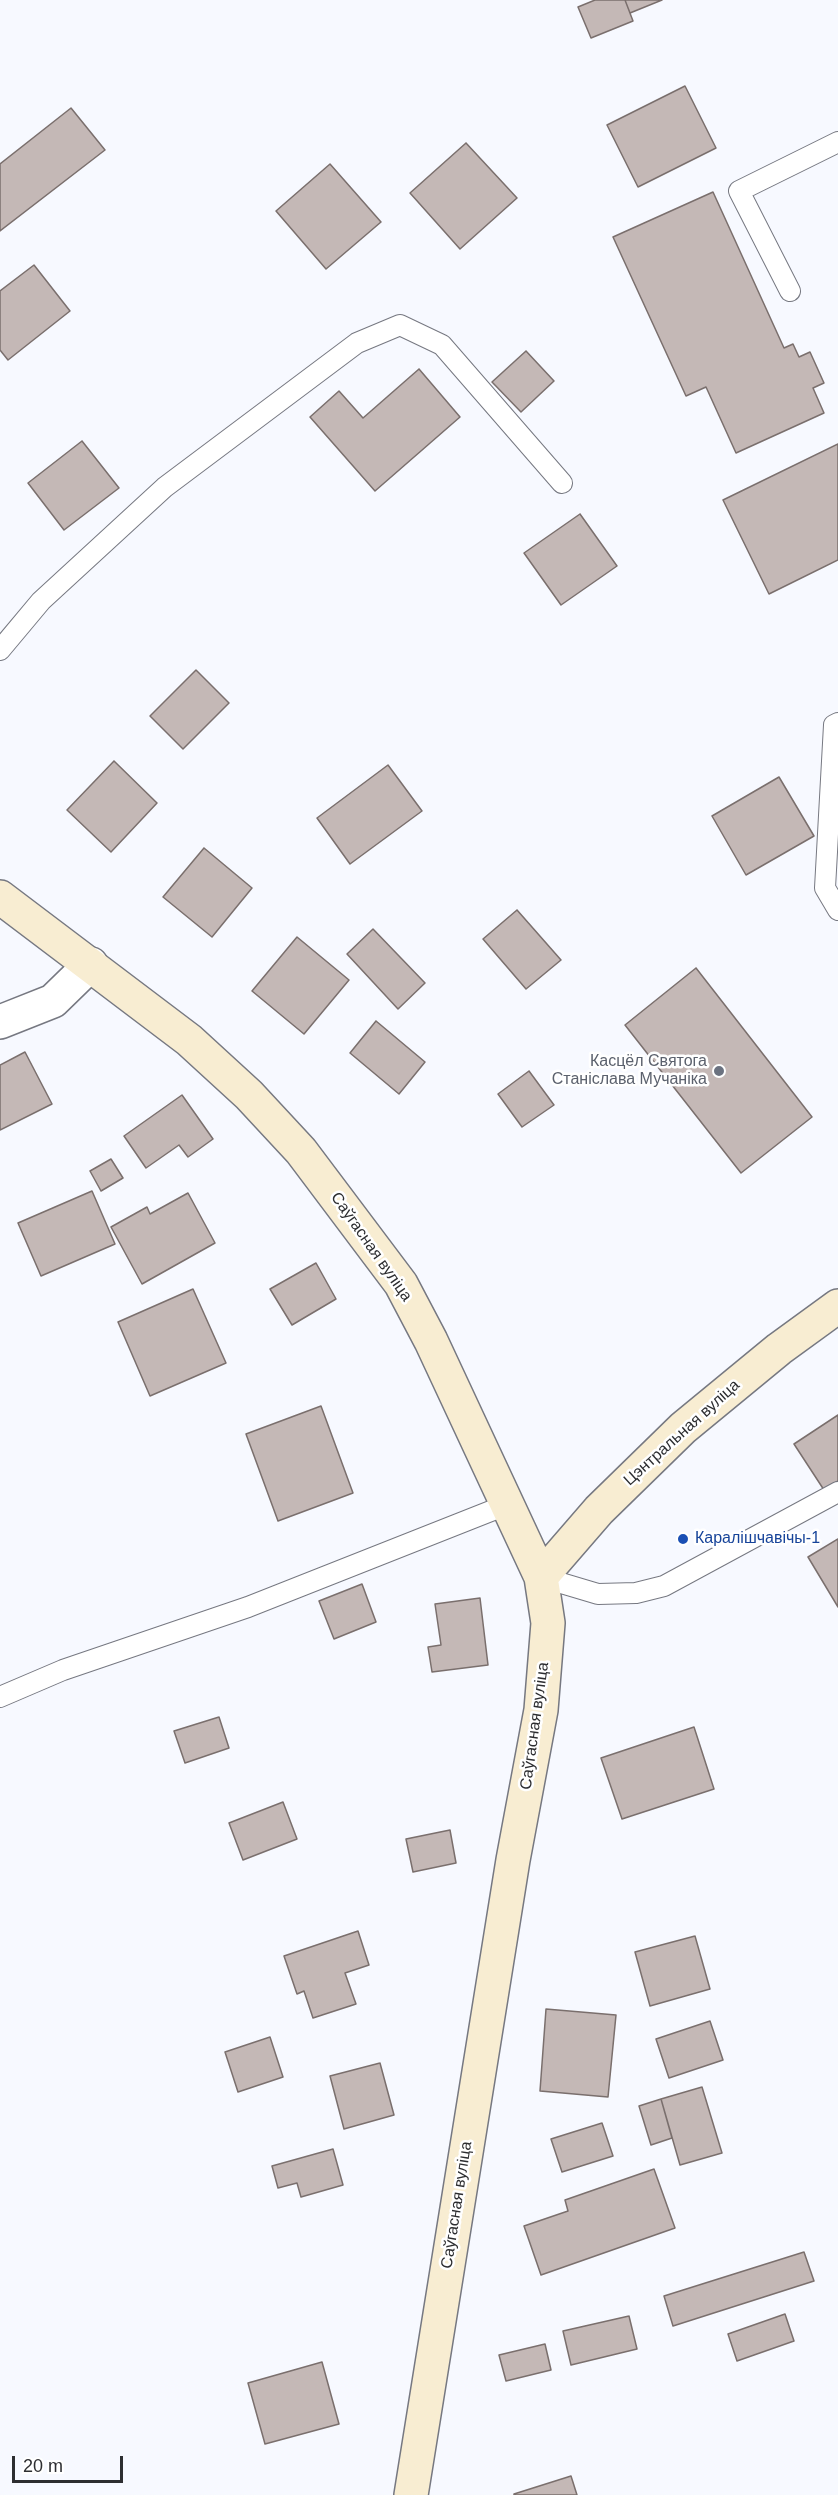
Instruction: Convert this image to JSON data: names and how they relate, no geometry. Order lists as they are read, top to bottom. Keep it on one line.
{"streets":{"main road":["Саўгасная вуліца","Цэнтральная вуліца"]},"crossings":[["Саўгасная вуліца","Цэнтральная вуліца"]],"places":["Касцёл Святога Станіслава Мучаніка","Каралішчавічы-1"],"scale_bar":"20 m"}
